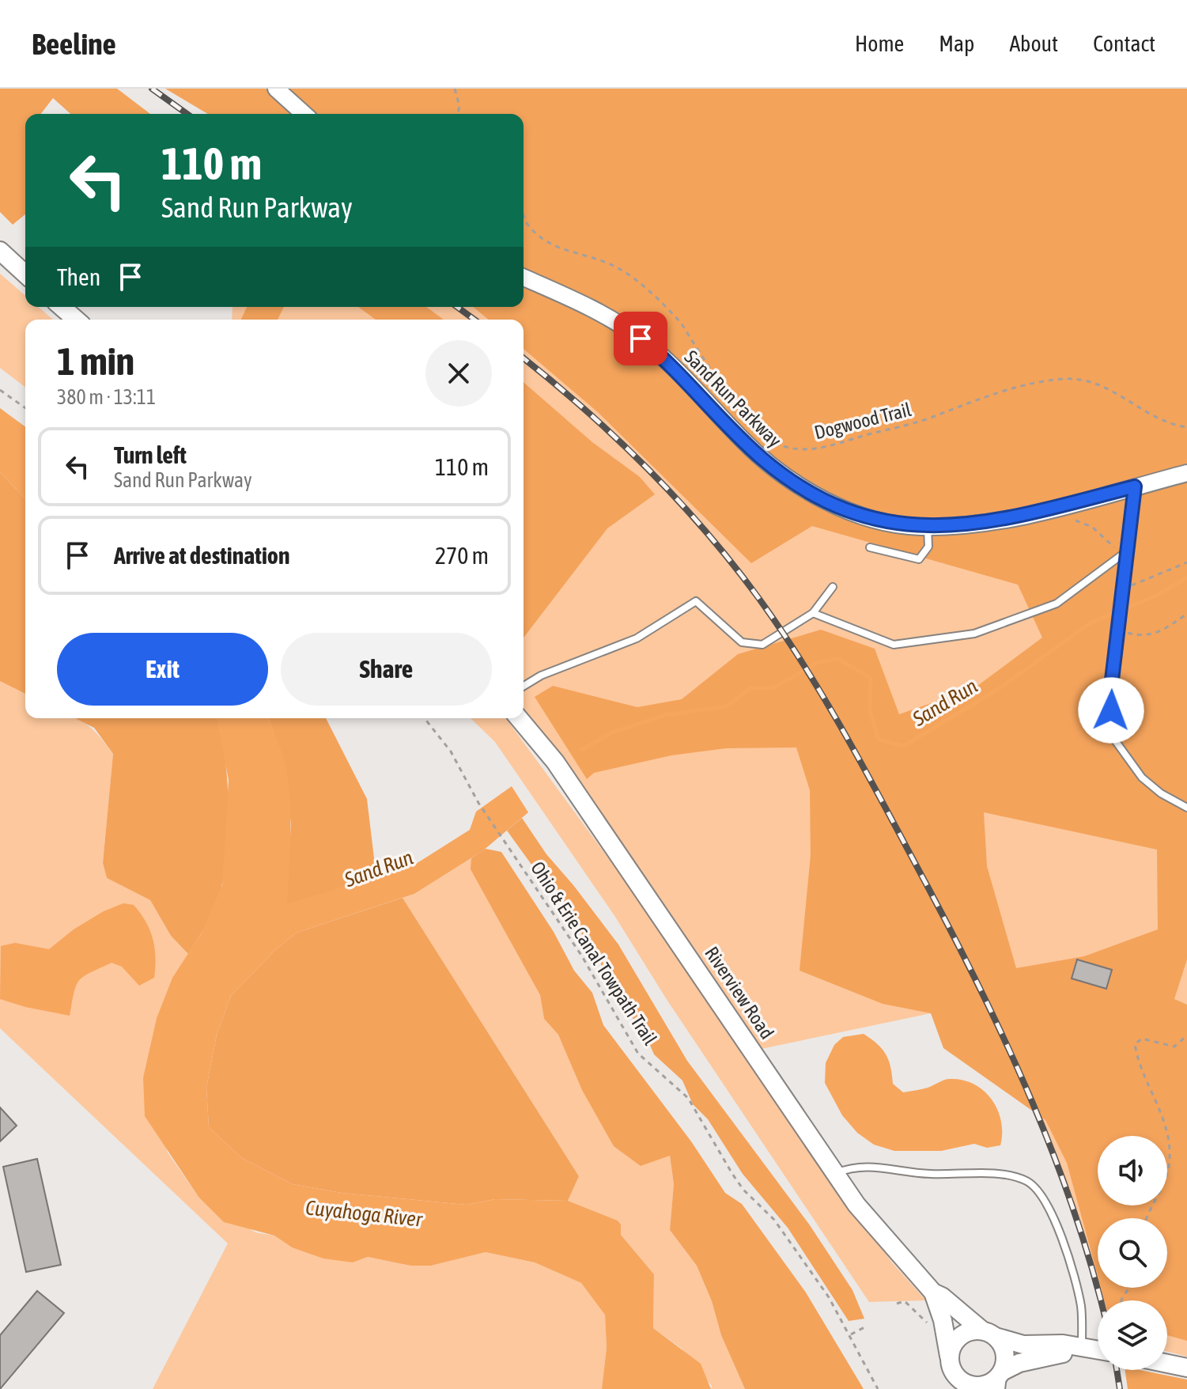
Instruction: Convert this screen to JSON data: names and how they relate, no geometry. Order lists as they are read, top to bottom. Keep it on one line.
{"streets":{"main road":["Riverview Road"],"street":["Sand Run Parkway"],"path":["Dogwood Trail","Ohio & Erie Canal Towpath Trail"]},"water":["Sand Run","Cuyahoga River"],"page":{"header":"Beeline","nav":["Home","Map","About","Contact"],"turn":["110 m","Sand Run Parkway"],"then":"Then","heading":["1 min","380 m · 13:11"],"list":[{"name":"Turn left","note":"Sand Run Parkway","value":"110 m"},{"name":"Arrive at destination","value":"270 m"}],"buttons":["Exit","Share"]}}
